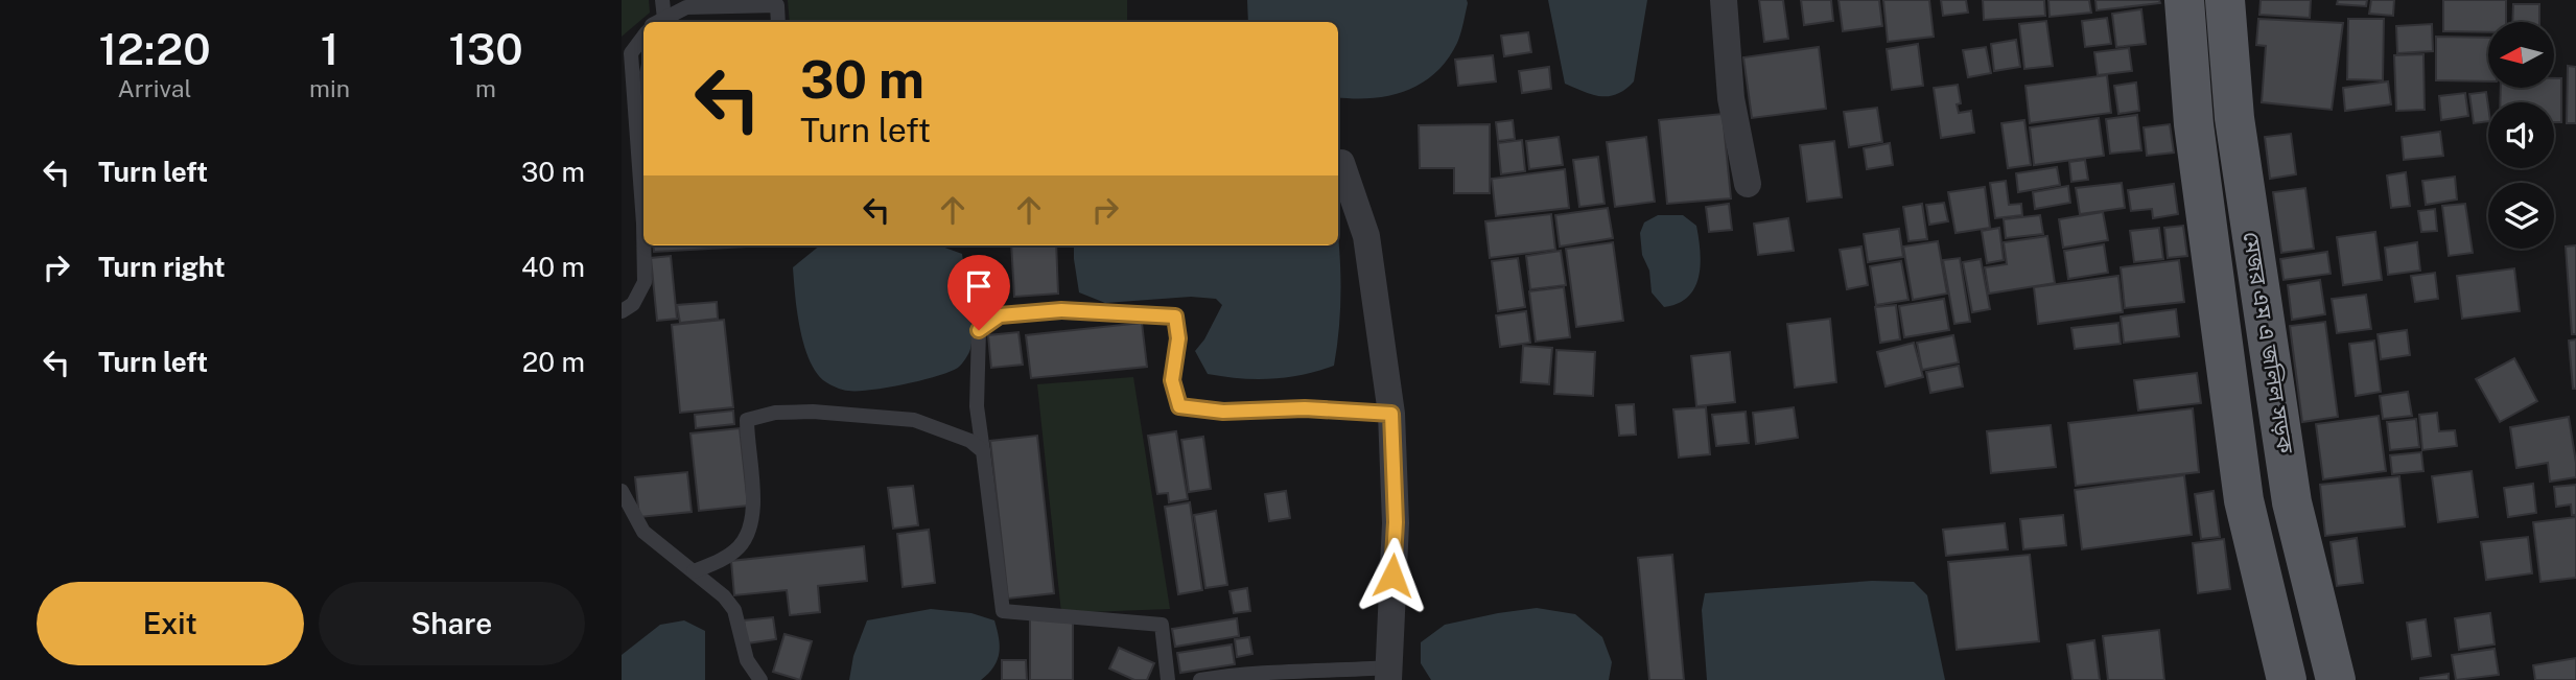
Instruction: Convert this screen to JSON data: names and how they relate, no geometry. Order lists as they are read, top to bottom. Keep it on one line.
{"streets":{"main road":["মেজর এম এ জলিল সড়ক"]},"north":"left","page":{"eta":["12:20","Arrival","1","min","130","m"],"turn":["30 m","Turn left"],"list":[{"name":"Turn left","value":"30 m"},{"name":"Turn right","value":"40 m"},{"name":"Turn left","value":"20 m"}],"buttons":["Exit","Share"]}}
